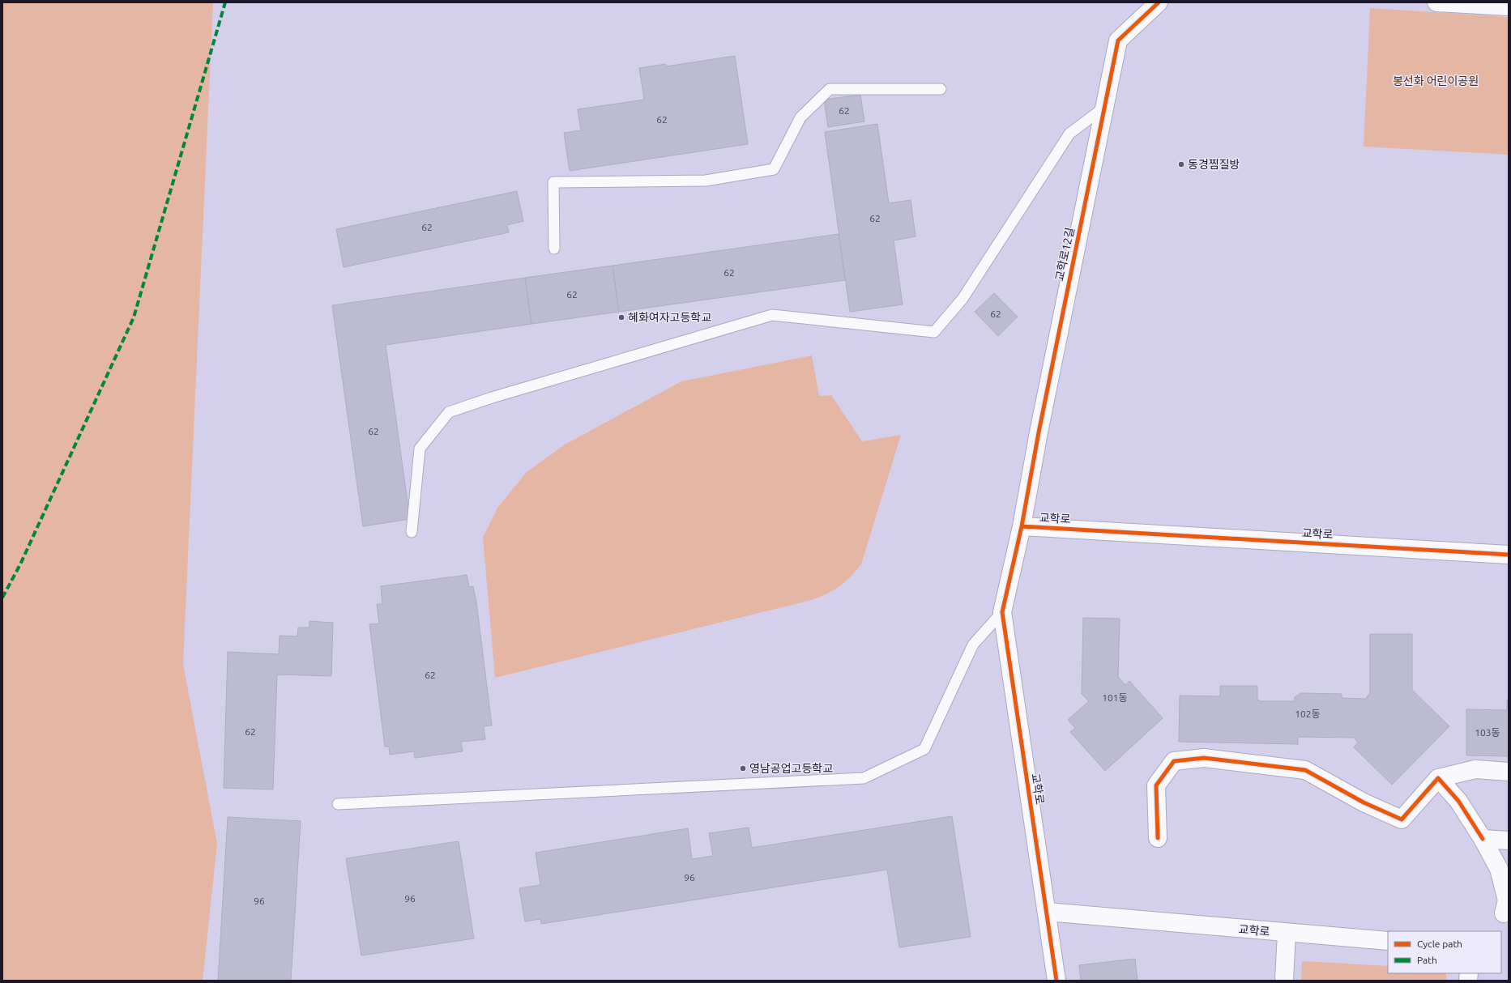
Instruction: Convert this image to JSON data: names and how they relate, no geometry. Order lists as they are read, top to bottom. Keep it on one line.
{"streets":{"street":["교학로12길","교학로"]},"crossings":[["교학로12길","교학로"]],"parks":["봉선화 어린이공원"],"places":["동경찜질방","혜화여자고등학교","영남공업고등학교"],"house_numbers":["62","62","62","62","62","62","62","62","62","101동","102동","62","103동","96","96","96"],"legend":["Cycle path","Path"]}
